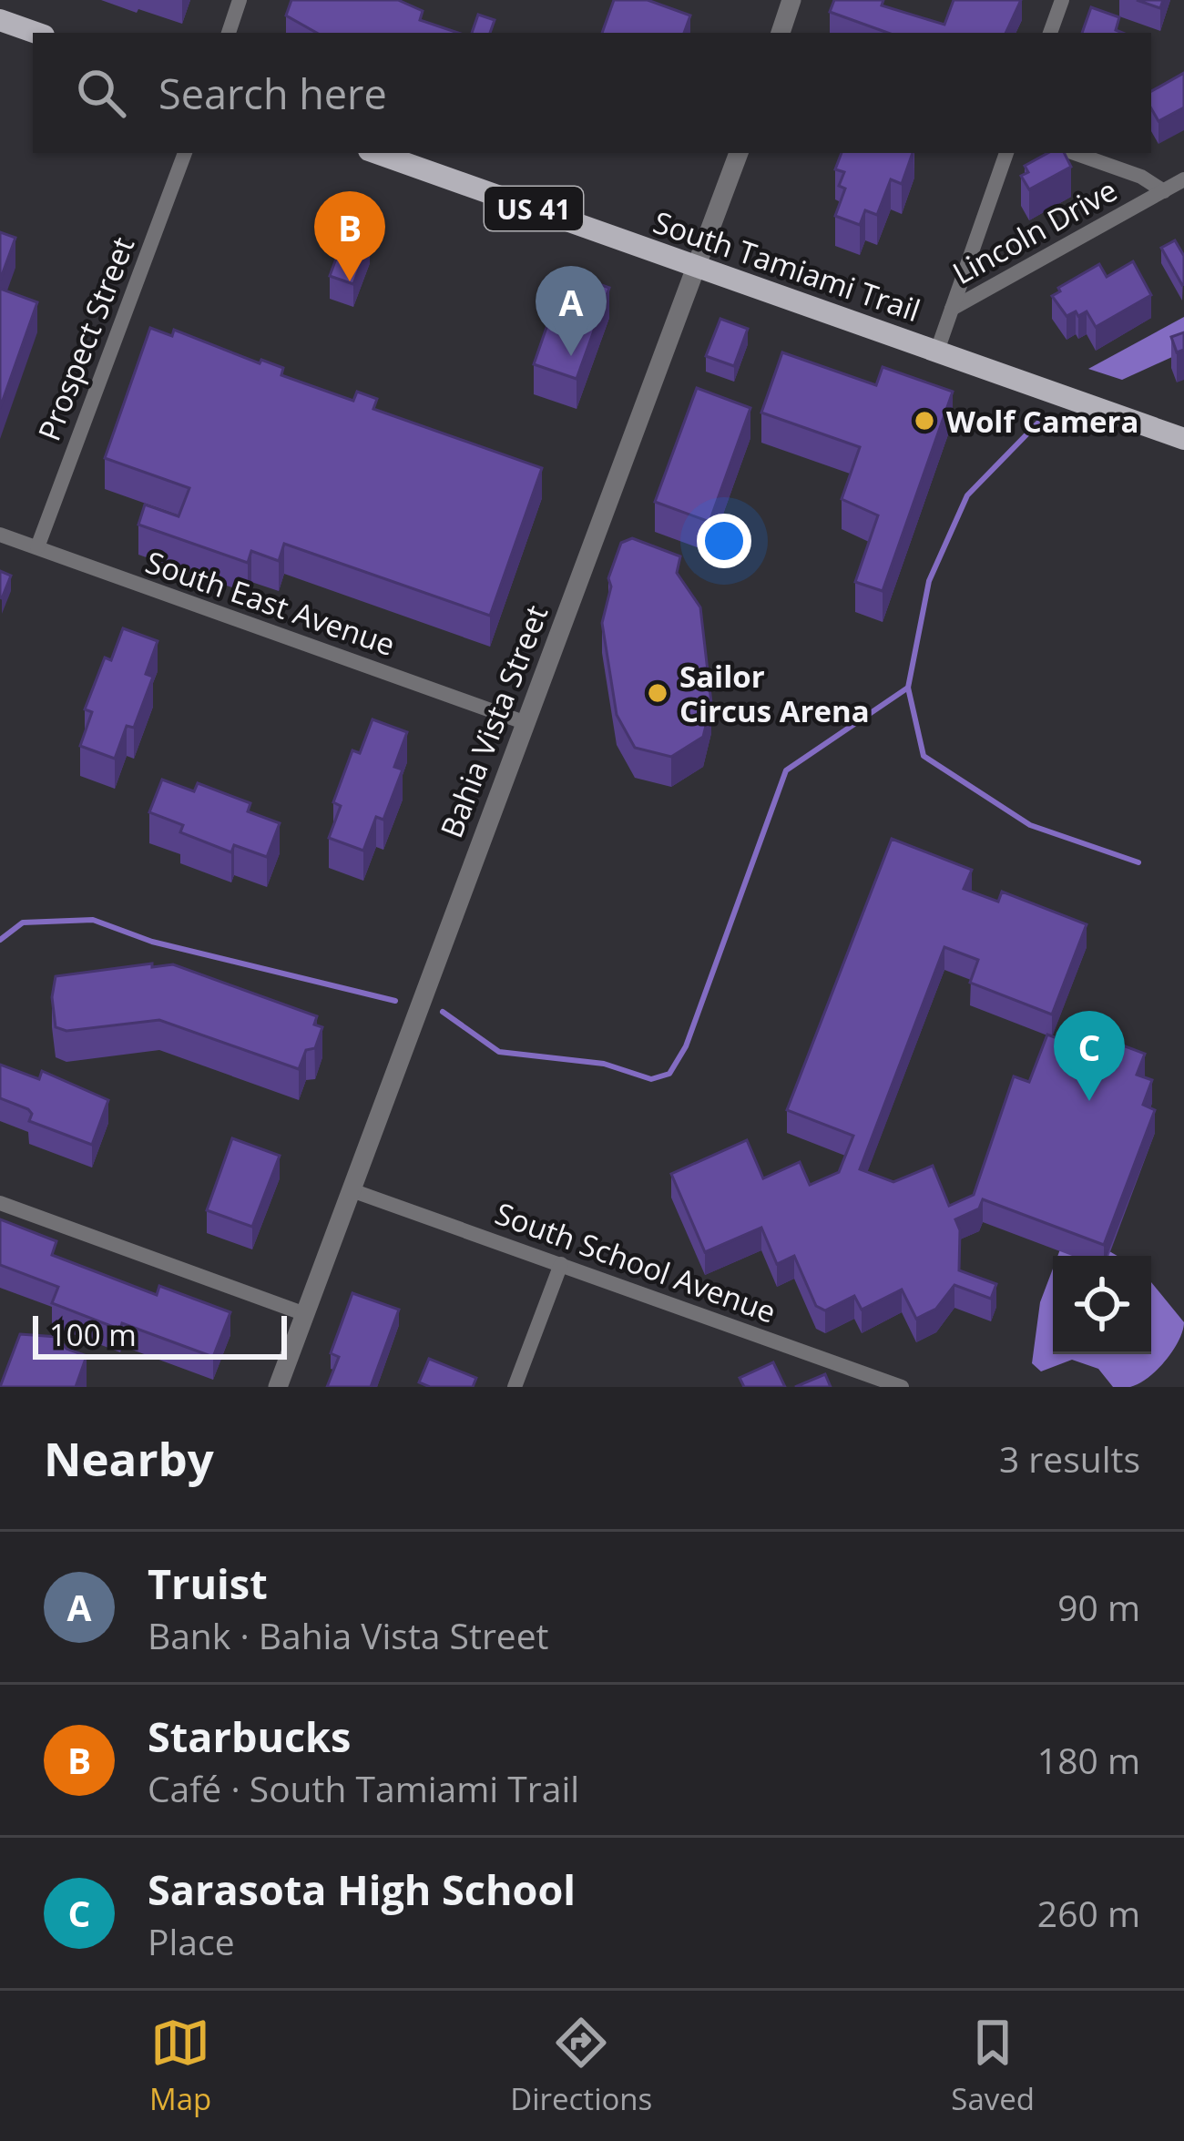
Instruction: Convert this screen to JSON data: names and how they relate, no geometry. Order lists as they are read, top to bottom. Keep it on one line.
{"streets":{"main road":["US 41","South Tamiami Trail"],"street":["Lincoln Drive","Prospect Street","South East Avenue","Bahia Vista Street","South School Avenue"]},"crossings":[["Lincoln Drive","South Tamiami Trail"],["South Tamiami Trail","Bahia Vista Street"],["Prospect Street","South East Avenue"],["South East Avenue","Bahia Vista Street"],["Bahia Vista Street","South School Avenue"]],"places":["Wolf Camera","Sailor Circus Arena"],"scale_bar":"100 m","page":{"search":"Search here","pins":["B","A","C"],"scale":"100 m","heading":["Nearby","3 results"],"list":[{"mark":"A","name":"Truist","note":"Bank · Bahia Vista Street","value":"90 m"},{"mark":"B","name":"Starbucks","note":"Café · South Tamiami Trail","value":"180 m"},{"mark":"C","name":"Sarasota High School","note":"Place","value":"260 m"}],"nav":["Map","Directions","Saved"]}}
